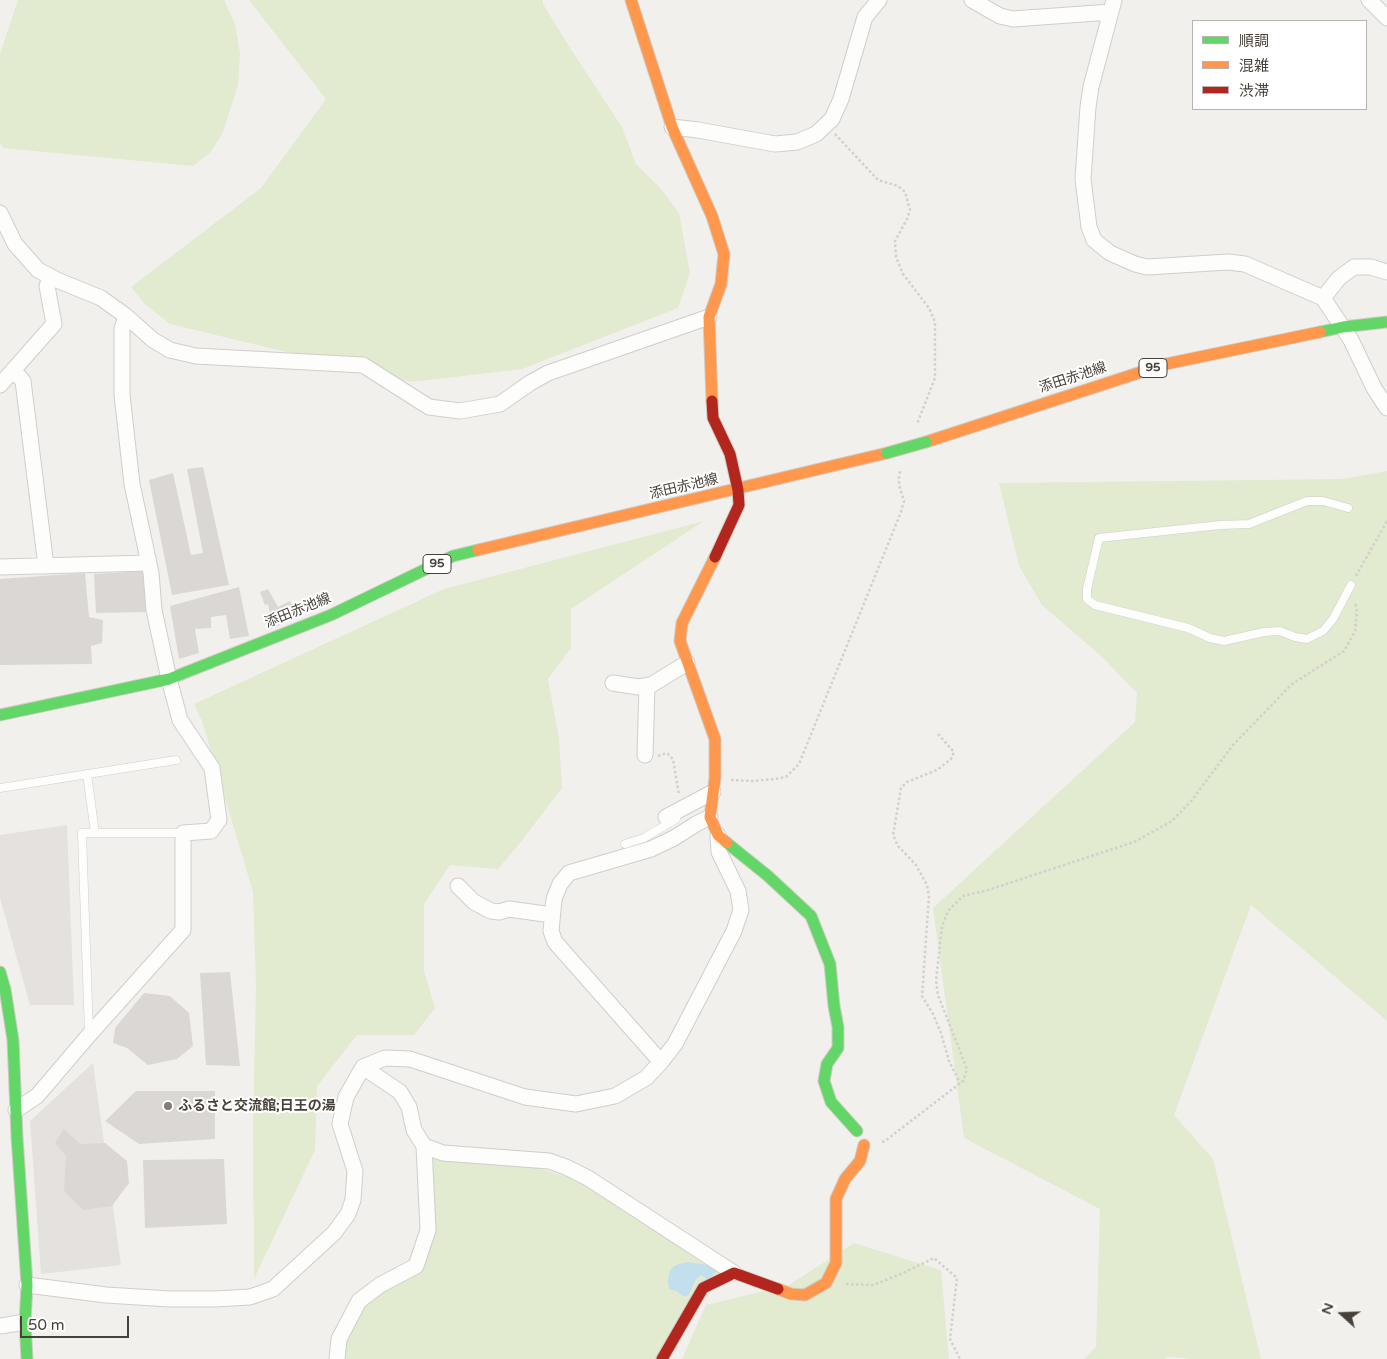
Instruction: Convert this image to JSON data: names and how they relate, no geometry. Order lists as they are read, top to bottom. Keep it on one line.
{"streets":{"street":["95","添田赤池線"]},"places":["ふるさと交流館;日王の湯"],"legend":["順調","混雑","渋滞"],"scale_bar":"50 m","north":"left"}
